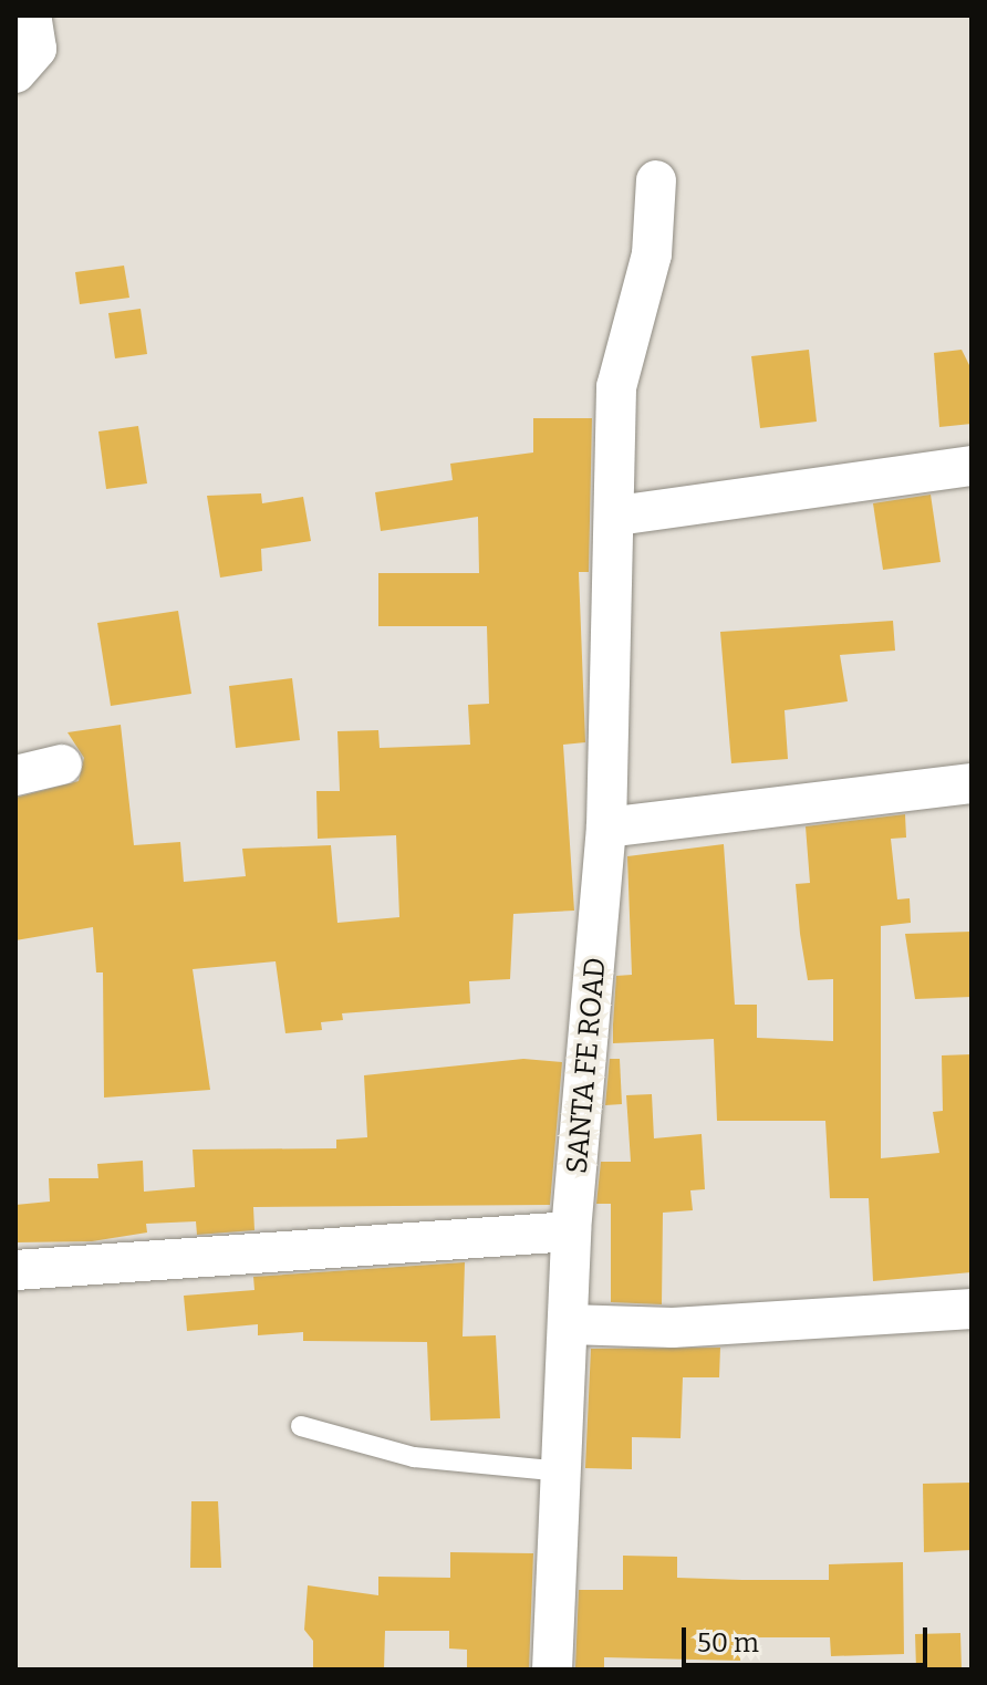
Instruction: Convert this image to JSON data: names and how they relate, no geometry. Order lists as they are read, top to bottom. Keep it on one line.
{"streets":{"street":["SANTA FE ROAD"]},"scale_bar":"50 m"}
